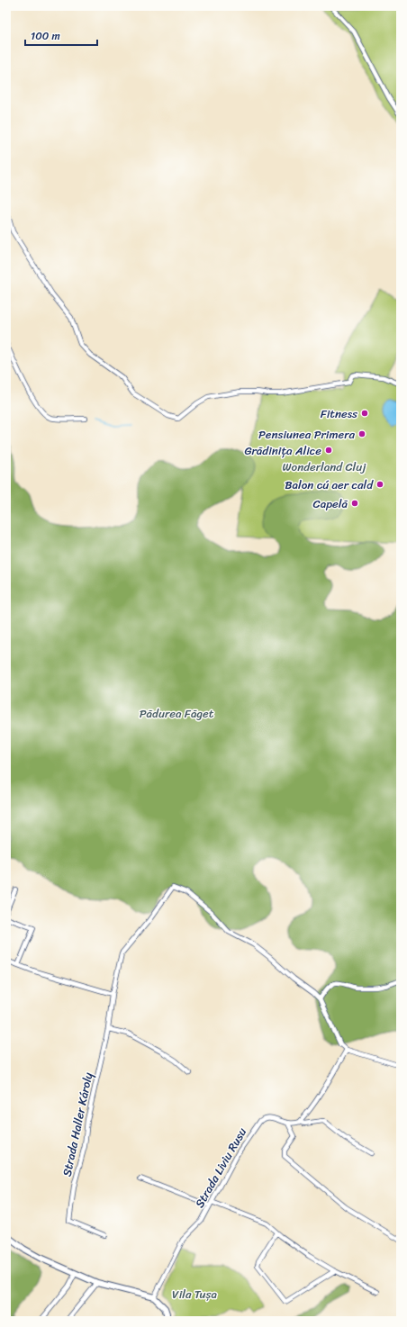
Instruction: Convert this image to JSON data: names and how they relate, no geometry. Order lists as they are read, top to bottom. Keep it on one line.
{"streets":{"street":["Strada Haller Károly","Strada Liviu Rusu"]},"parks":["Wonderland Cluj","Pădurea Făget","Vila Tușa"],"places":["Fitness","Pensiunea Primera","Grădinița Alice","Balon cú aer cald","Capelă"],"scale_bar":"100 m"}
